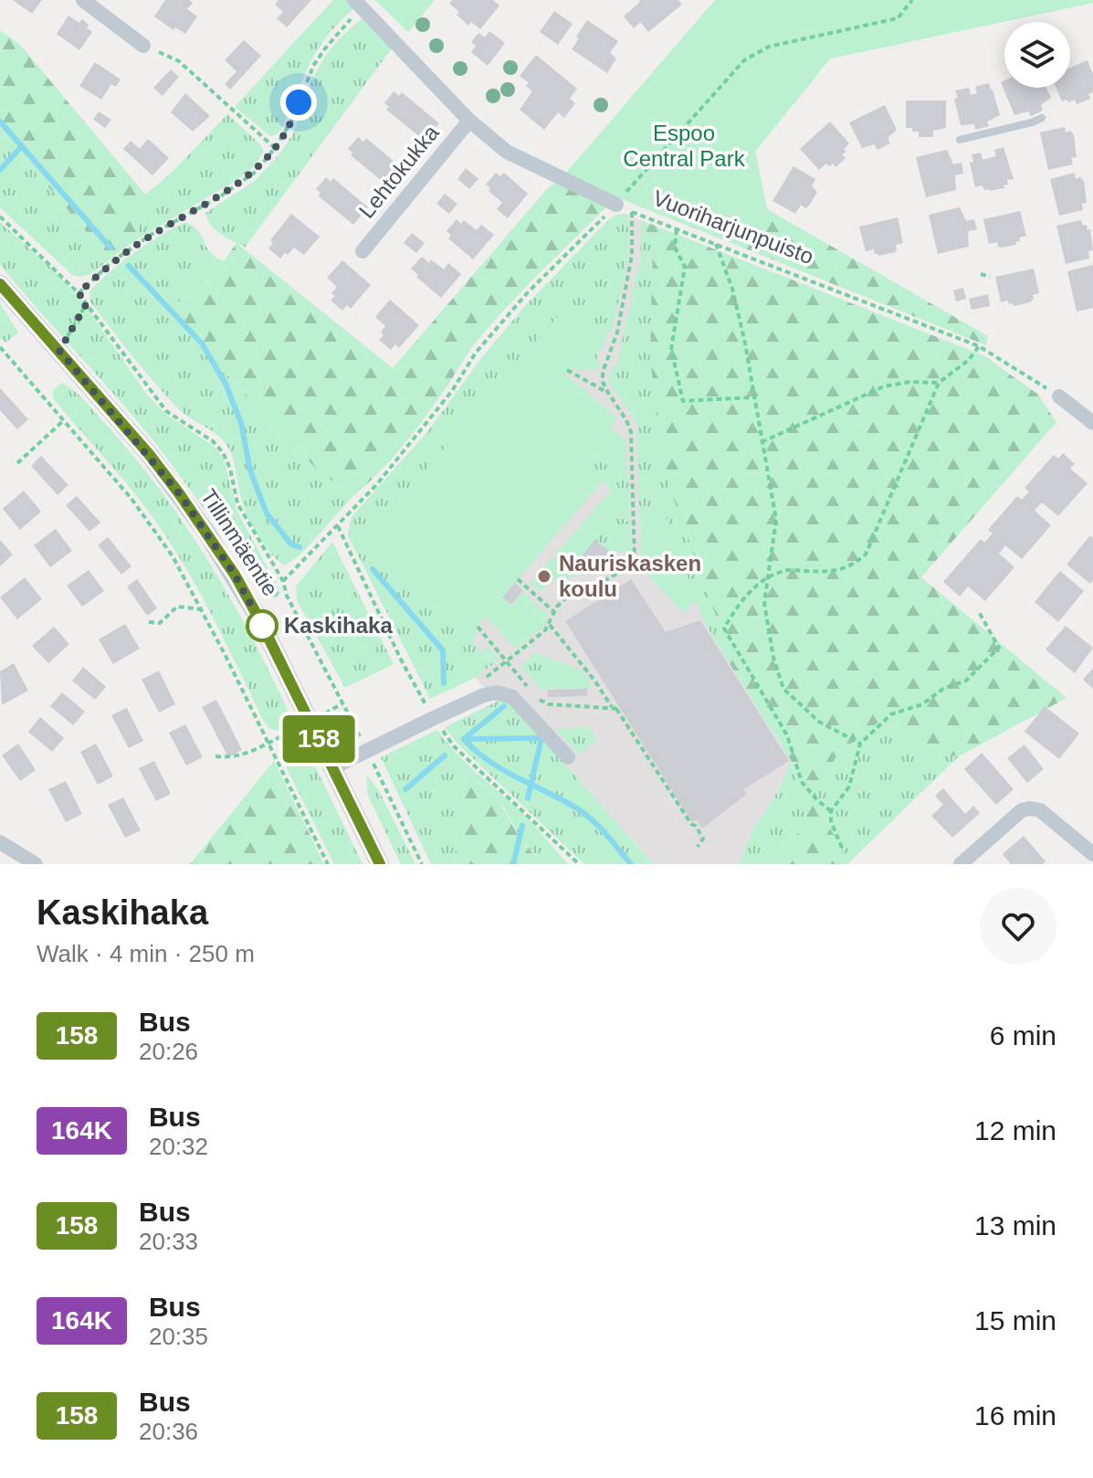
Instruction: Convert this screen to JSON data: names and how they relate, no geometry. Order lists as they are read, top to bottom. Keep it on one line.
{"streets":{"street":["Lehtokukka","Tillinmäentie"],"path":["Vuoriharjunpuisto"]},"parks":["Espoo Central Park"],"places":["Nauriskasken koulu","Kaskihaka"],"lines":["bus line 158"],"page":{"on_map":"158","heading":["Kaskihaka","Walk · 4 min · 250 m"],"list":[{"mark":"158","name":"Bus","note":"20:26","value":"6 min"},{"mark":"164K","name":"Bus","note":"20:32","value":"12 min"},{"mark":"158","name":"Bus","note":"20:33","value":"13 min"},{"mark":"164K","name":"Bus","note":"20:35","value":"15 min"},{"mark":"158","name":"Bus","note":"20:36","value":"16 min"}]}}
